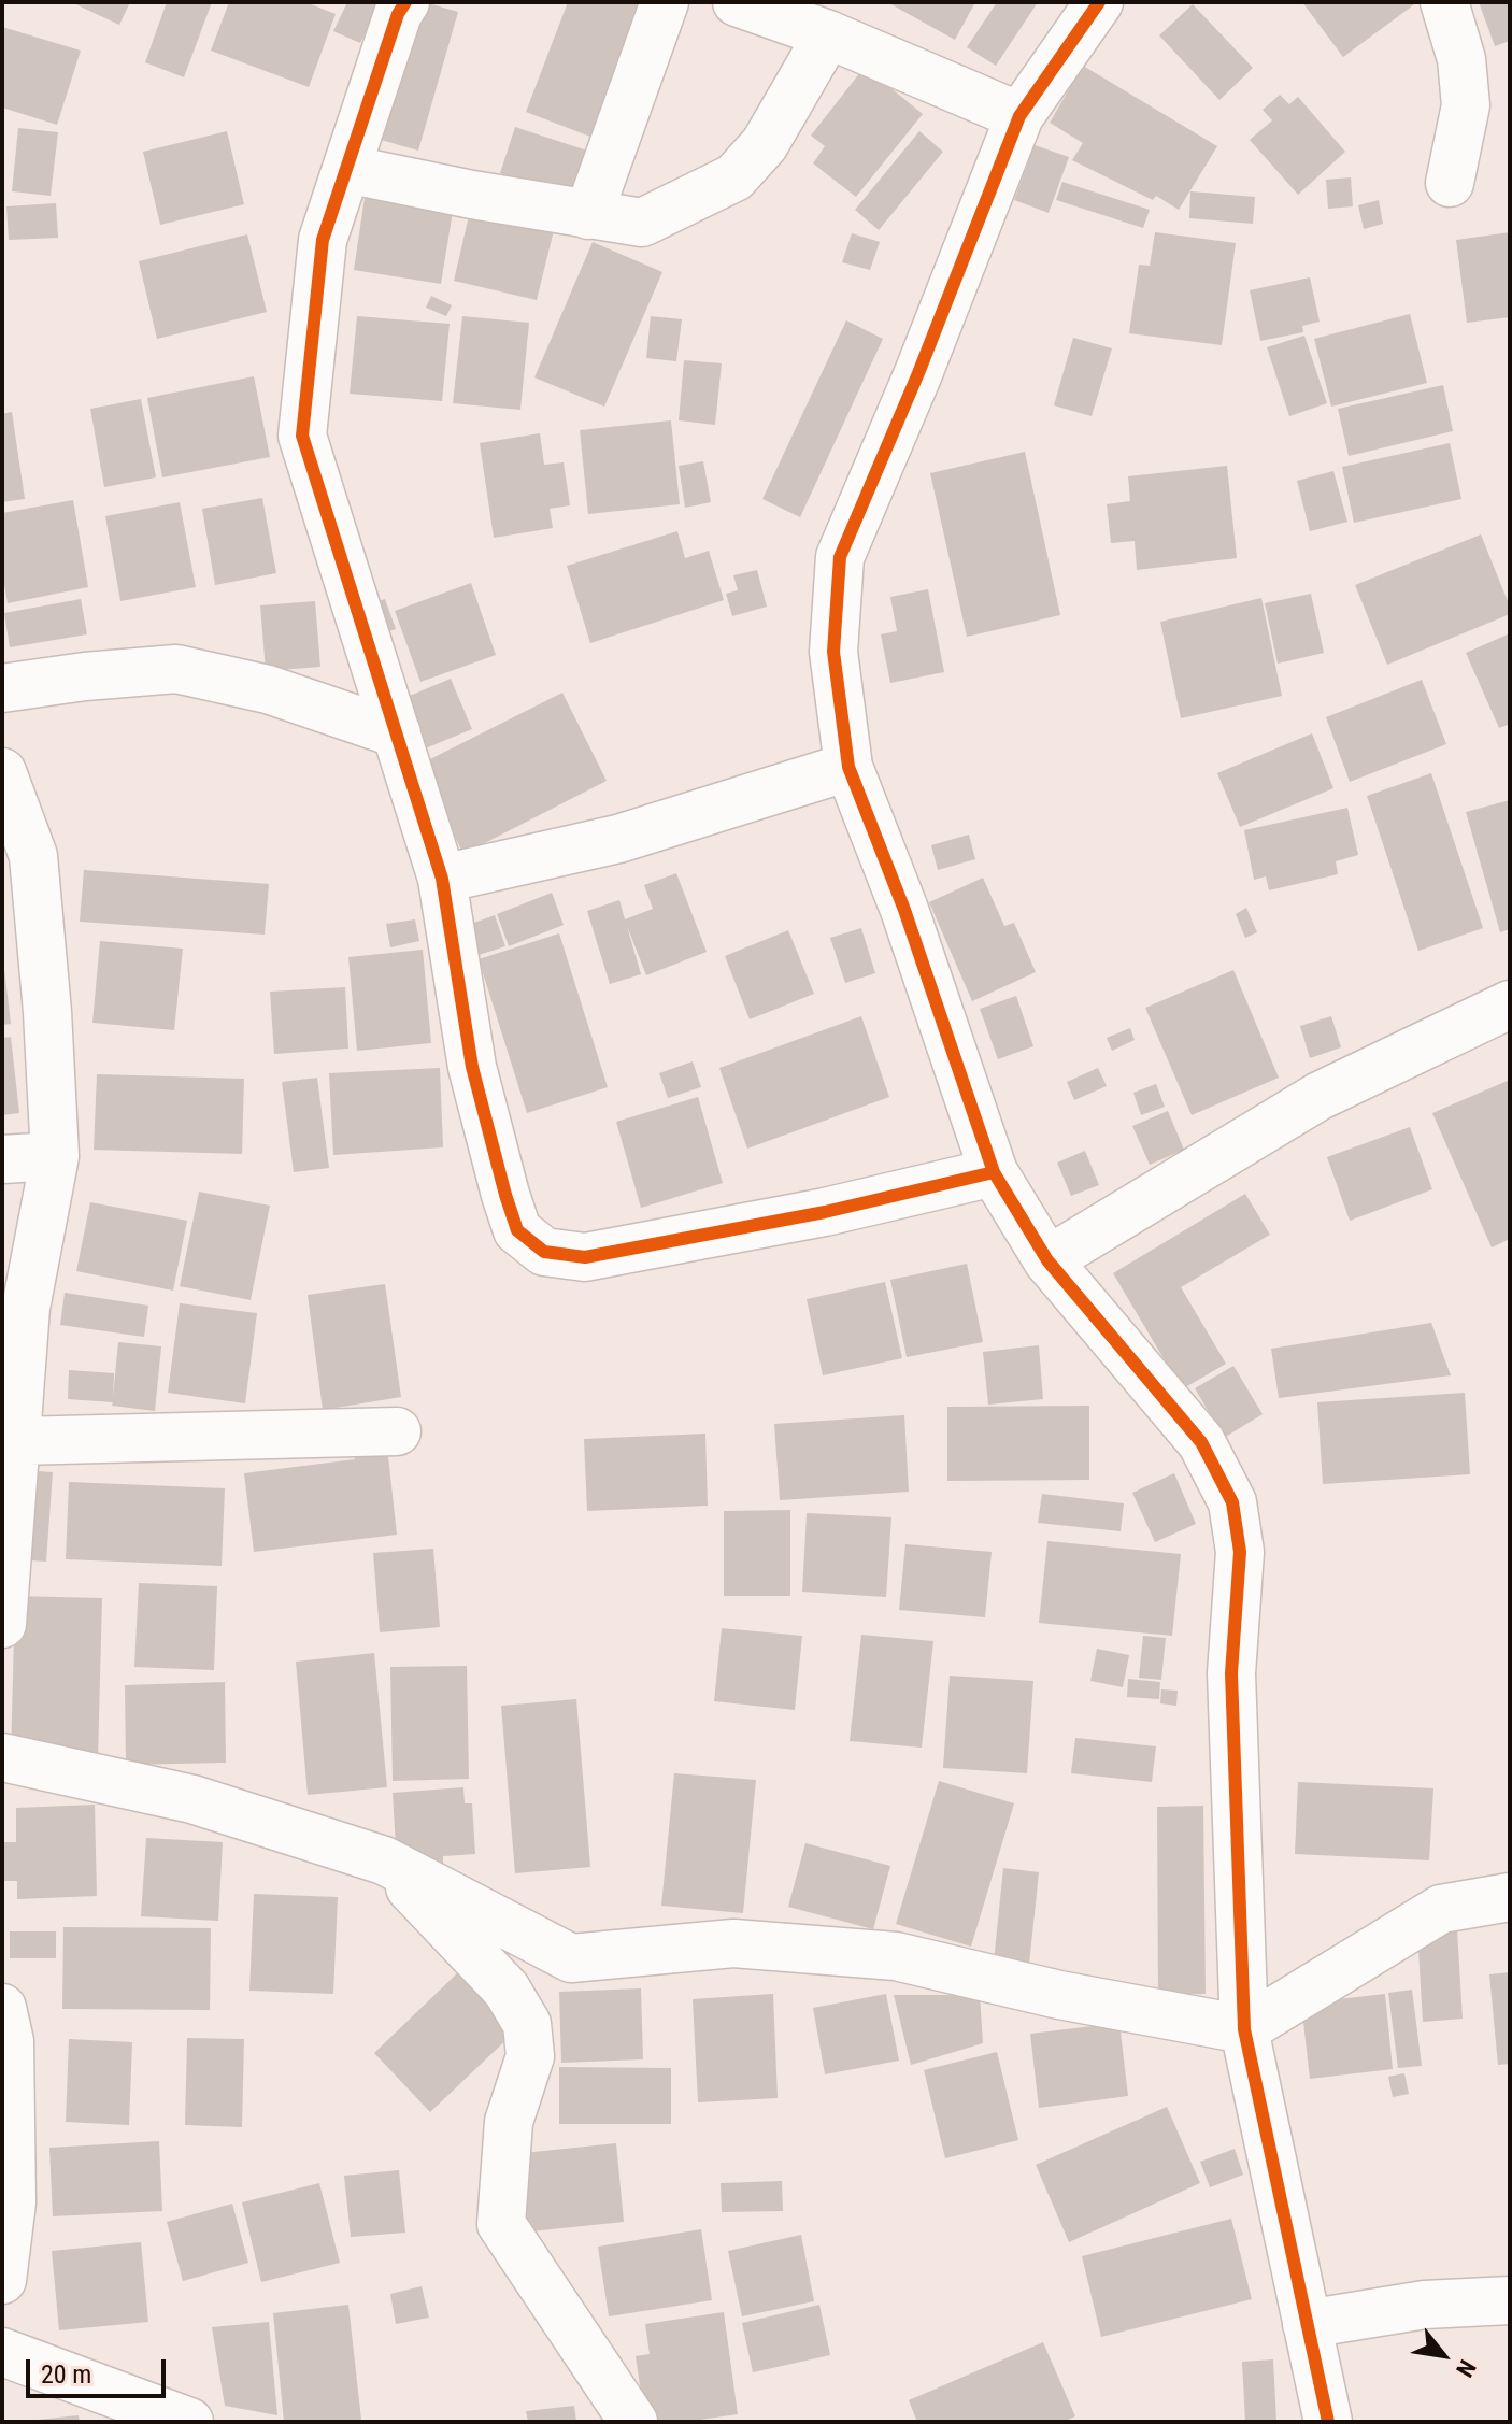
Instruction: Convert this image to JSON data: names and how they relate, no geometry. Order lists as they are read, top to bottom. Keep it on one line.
{"scale_bar":"20 m","north":"bottom right"}
